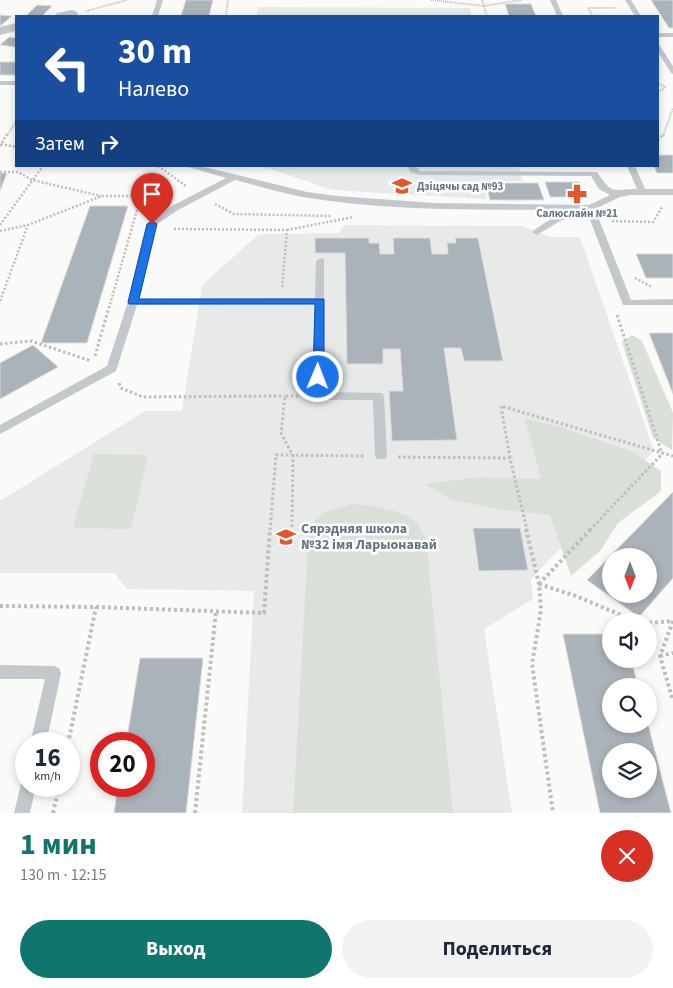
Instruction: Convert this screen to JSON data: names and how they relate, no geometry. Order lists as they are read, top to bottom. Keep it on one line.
{"places":{"school or university":["Дзіцячы сад №93","Сярэдняя школа №32 імя Ларыонавай"],"pharmacy":["Салюслайн №21"]},"north":"bottom","page":{"turn":["30 m","Налево"],"then":"Затем","speed":"16 km/h","limit":"20","heading":["1 мин","130 m · 12:15"],"buttons":["Выход","Поделиться"]}}
